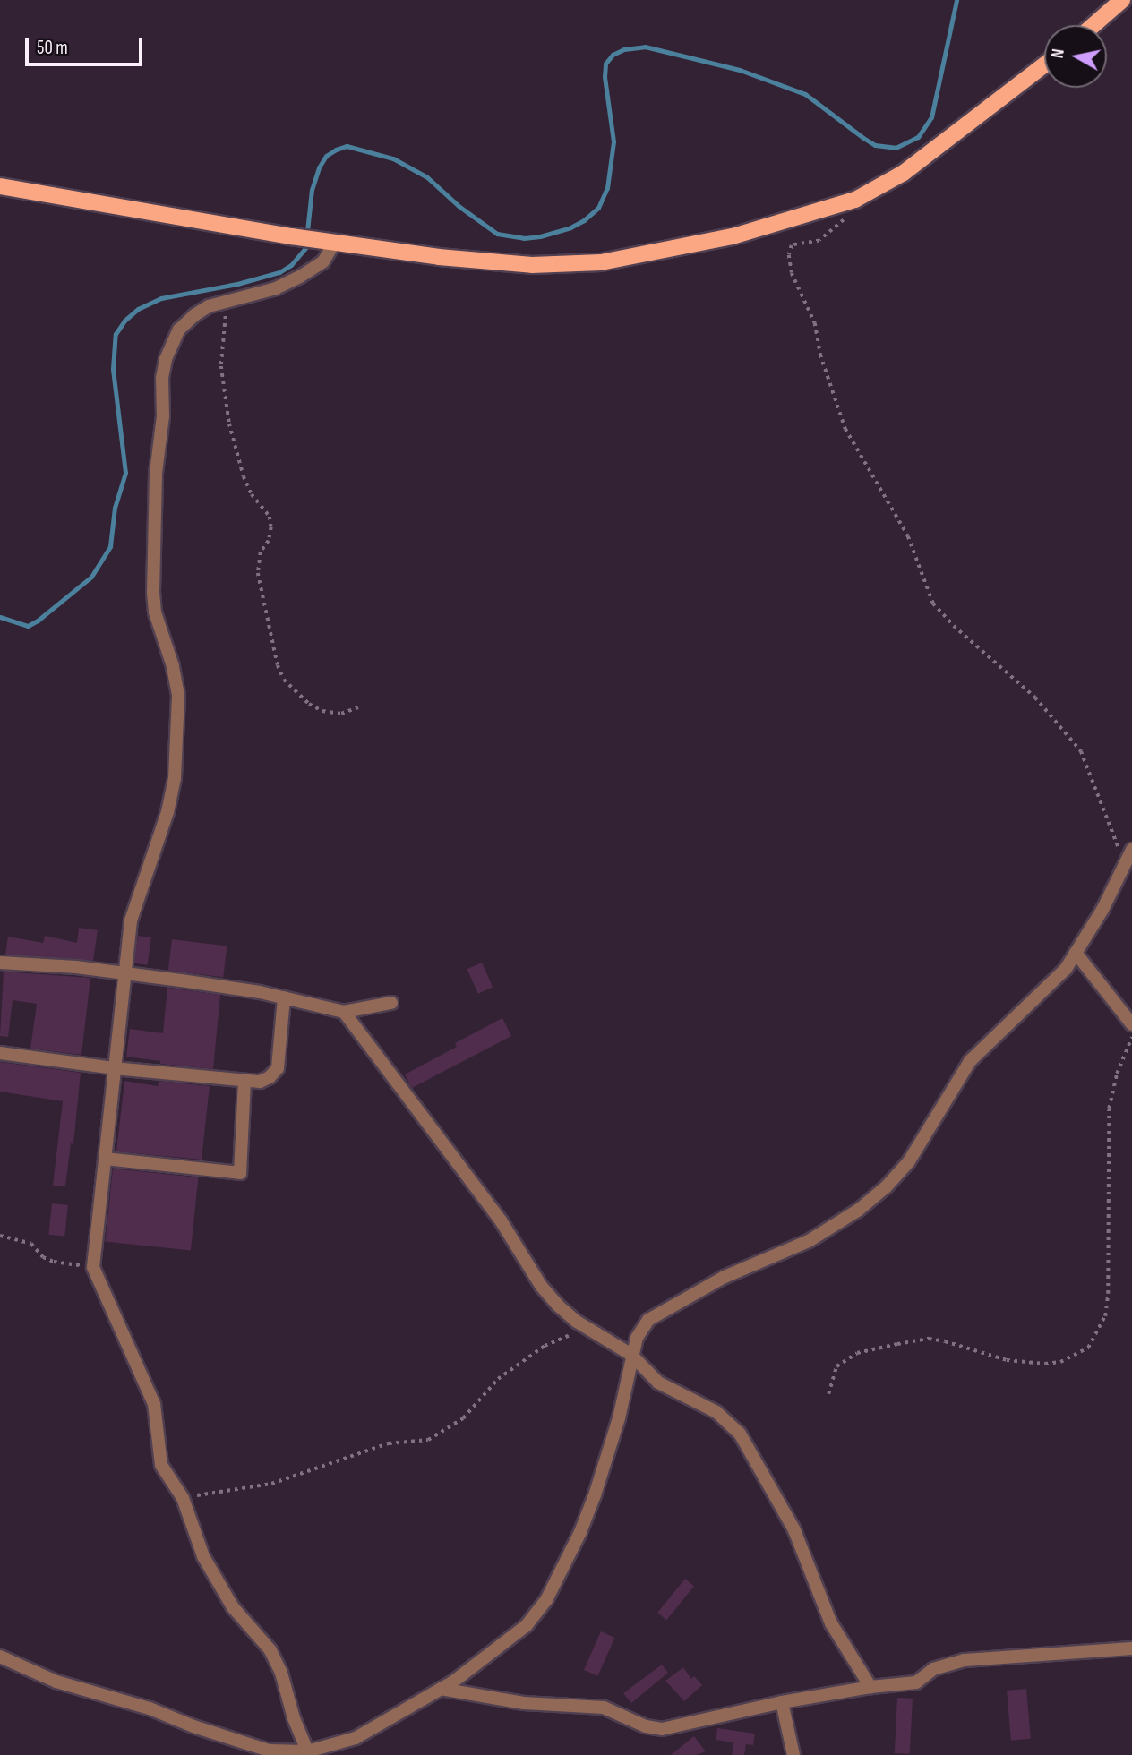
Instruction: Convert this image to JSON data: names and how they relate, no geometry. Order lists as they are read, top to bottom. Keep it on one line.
{"scale_bar":"50 m","north":"left"}
